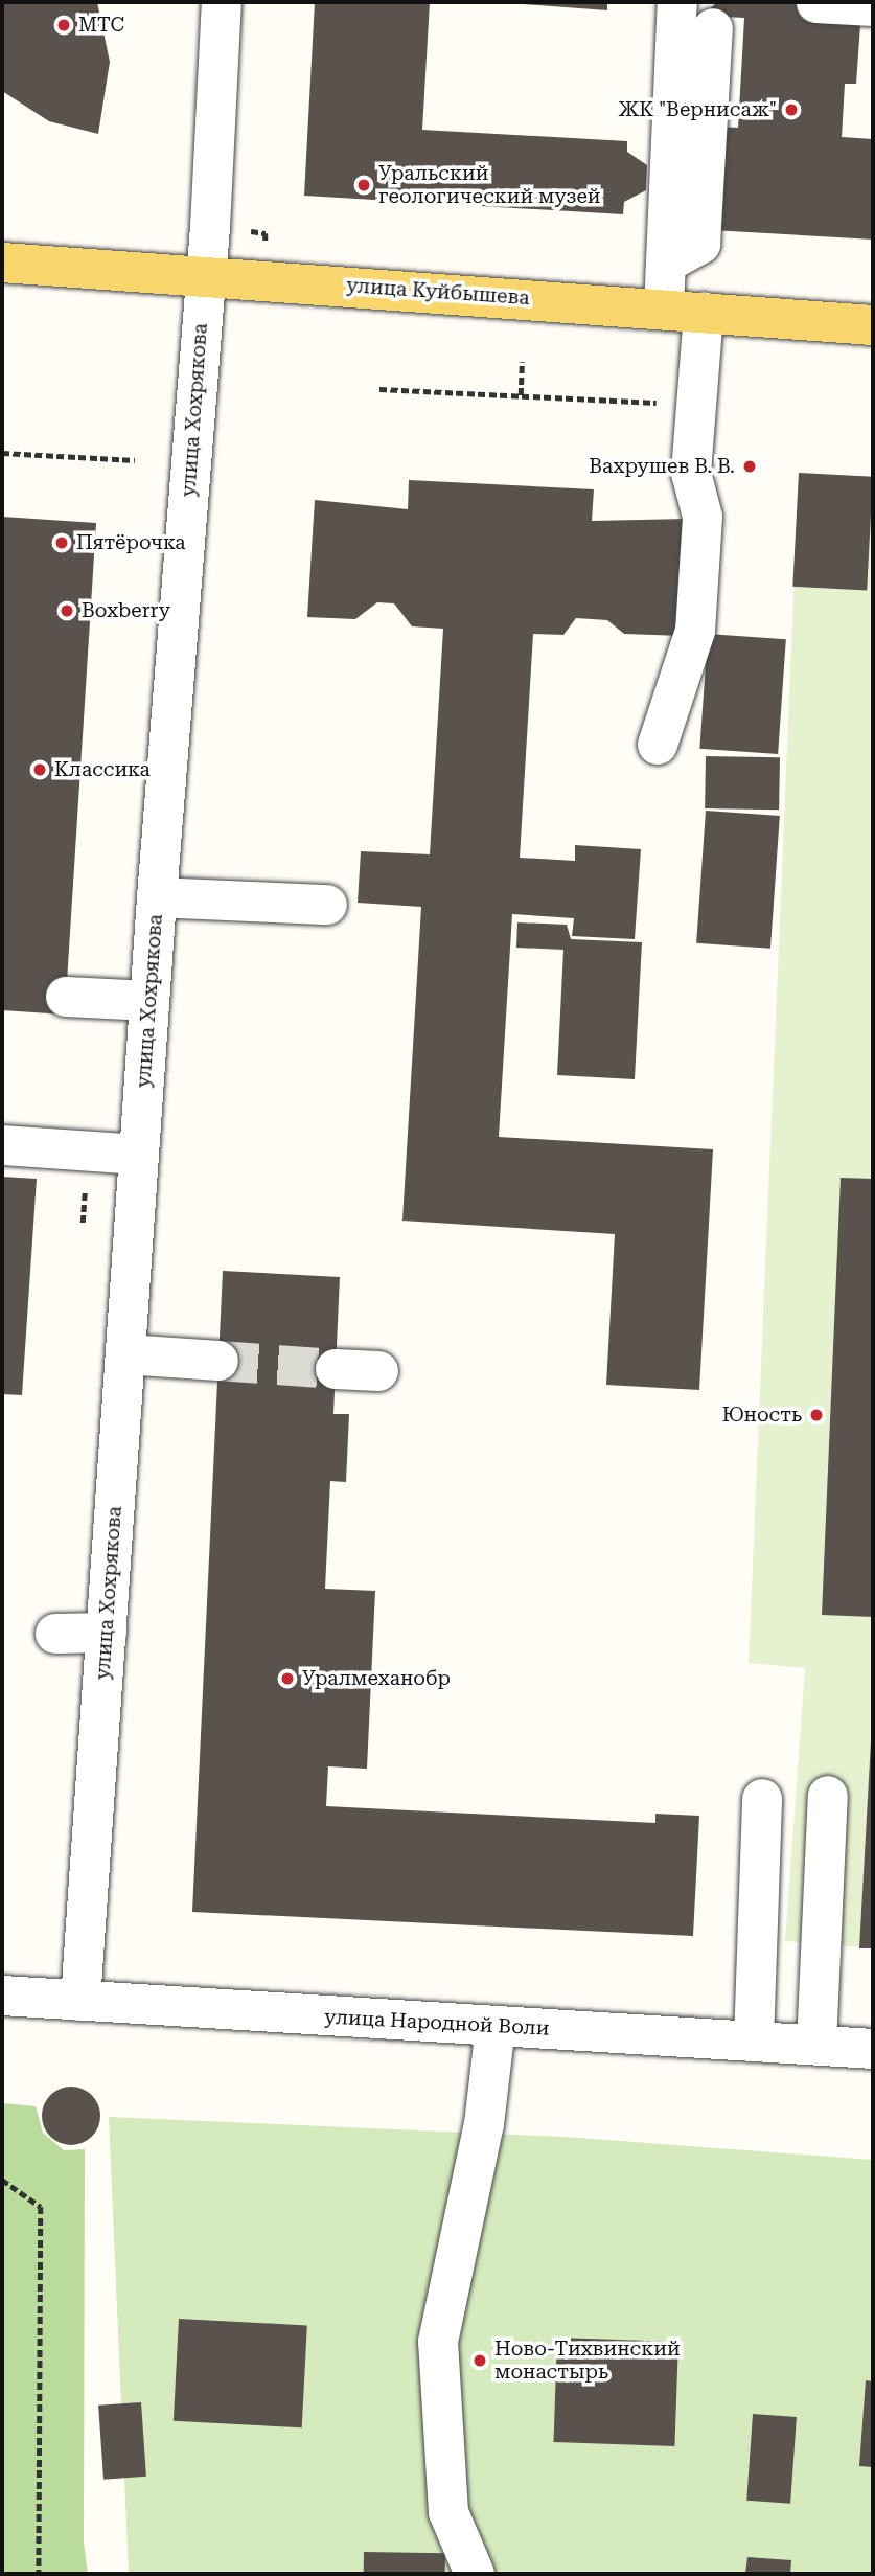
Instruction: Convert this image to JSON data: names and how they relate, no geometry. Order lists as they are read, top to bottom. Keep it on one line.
{"streets":{"main road":["улица Куйбышева"],"street":["улица Хохрякова","улица Народной Воли"]},"crossings":[["улица Куйбышева","улица Хохрякова"],["улица Хохрякова","улица Народной Воли"]],"places":["МТС","ЖК \"Вернисаж\"","Уральский геологический музей","Вахрушев В. В.","Пятёрочка","Boxberry","Классика","Юность","Уралмеханобр","Ново-Тихвинский монастырь"]}
